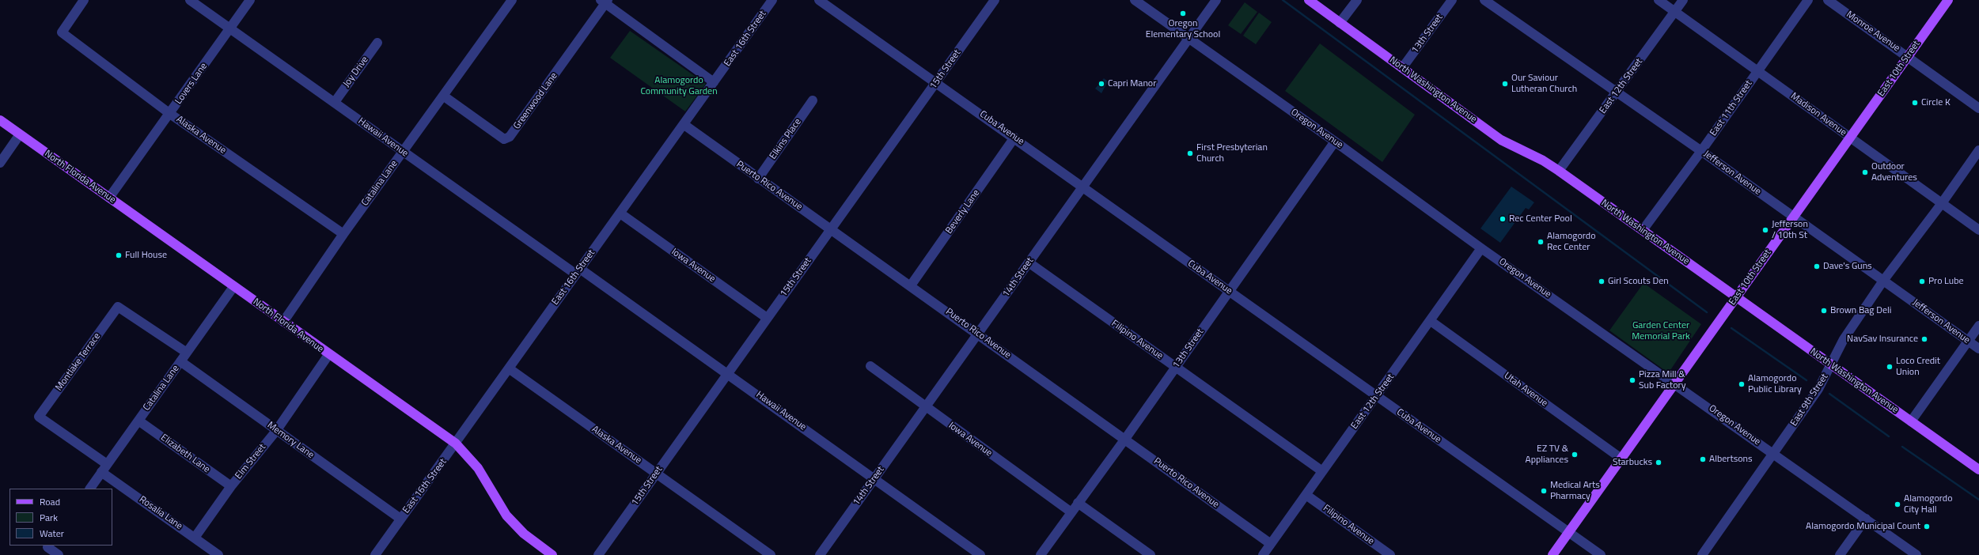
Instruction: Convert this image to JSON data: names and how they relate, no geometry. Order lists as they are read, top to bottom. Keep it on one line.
{"streets":{"main road":["East 10th Street","North Washington Avenue","North Florida Avenue"],"street":["Monroe Avenue","13th Street","East 16th Street","15th Street","Joy Drive","Lovers Lane","East 12th Street","Greenwood Lane","East 11th Street","Madison Avenue","Cuba Avenue","Oregon Avenue","Alaska Avenue","Hawaii Avenue","Elkins Place","Jefferson Avenue","Catalina Lane","Puerto Rico Avenue","Beverly Lane","Iowa Avenue","14th Street","Filipino Avenue","Montlake Terrace","Utah Avenue","East 9th Street","Memory Lane","Elizabeth Lane","Elm Street","Rosalia Lane"]},"crossings":[["Monroe Avenue","East 10th Street"],["13th Street","North Washington Avenue"],["13th Street","Cuba Avenue"],["13th Street","Oregon Avenue"],["13th Street","Puerto Rico Avenue"],["13th Street","Iowa Avenue"],["13th Street","Filipino Avenue"],["East 16th Street","Alaska Avenue"],["East 16th Street","Hawaii Avenue"],["East 16th Street","North Florida Avenue"],["East 16th Street","Puerto Rico Avenue"],["East 16th Street","Iowa Avenue"],["East 16th Street","Memory Lane"],["East 10th Street","North Washington Avenue"],["East 10th Street","Madison Avenue"],["East 10th Street","Cuba Avenue"],["East 10th Street","Oregon Avenue"],["East 10th Street","Jefferson Avenue"],["East 10th Street","Utah Avenue"],["15th Street","Cuba Avenue"],["15th Street","Alaska Avenue"],["15th Street","Hawaii Avenue"],["15th Street","Puerto Rico Avenue"],["15th Street","Iowa Avenue"],["Joy Drive","Hawaii Avenue"],["Lovers Lane","Alaska Avenue"],["Lovers Lane","Hawaii Avenue"],["Lovers Lane","North Florida Avenue"],["East 12th Street","North Washington Avenue"],["East 12th Street","Madison Avenue"],["East 12th Street","Cuba Avenue"],["East 12th Street","Oregon Avenue"],["East 12th Street","Jefferson Avenue"],["East 12th Street","Puerto Rico Avenue"],["East 12th Street","Filipino Avenue"],["East 12th Street","Utah Avenue"],["North Washington Avenue","East 11th Street"],["North Washington Avenue","East 9th Street"],["Greenwood Lane","Catalina Lane"],["East 11th Street","Madison Avenue"],["East 11th Street","Jefferson Avenue"],["Madison Avenue","East 9th Street"],["Cuba Avenue","Beverly Lane"],["Cuba Avenue","14th Street"],["Oregon Avenue","14th Street"],["Oregon Avenue","East 9th Street"],["Alaska Avenue","Catalina Lane"],["Hawaii Avenue","Catalina Lane"],["Hawaii Avenue","14th Street"],["Elkins Place","Puerto Rico Avenue"],["Jefferson Avenue","East 9th Street"],["North Florida Avenue","Catalina Lane"],["North Florida Avenue","Elm Street"],["Catalina Lane","Montlake Terrace"],["Catalina Lane","Memory Lane"],["Catalina Lane","Elizabeth Lane"],["Catalina Lane","Rosalia Lane"],["Puerto Rico Avenue","Beverly Lane"],["Puerto Rico Avenue","14th Street"],["Iowa Avenue","14th Street"],["14th Street","Filipino Avenue"],["Montlake Terrace","Rosalia Lane"],["Memory Lane","Elm Street"],["Elizabeth Lane","Elm Street"],["Elm Street","Rosalia Lane"]],"parks":["Alamogordo Community Garden","Garden Center Memorial Park"],"places":["Oregon Elementary School","Capri Manor","Our Saviour Lutheran Church","Circle K","First Presbyterian Church","Outdoor Adventures","Rec Center Pool","Jefferson / 10th St","Alamogordo Rec Center","Full House","Dave's Guns","Girl Scouts Den","Pro Lube","Brown Bag Deli","NavSav Insurance","Loco Credit Union","Pizza Mill & Sub Factory","Alamogordo Public Library","EZ TV & Appliances","Albertsons","Starbucks","Medical Arts Pharmacy","Alamogordo City Hall","Alamogordo Municipal Count"],"legend":["Road","Park","Water"]}
